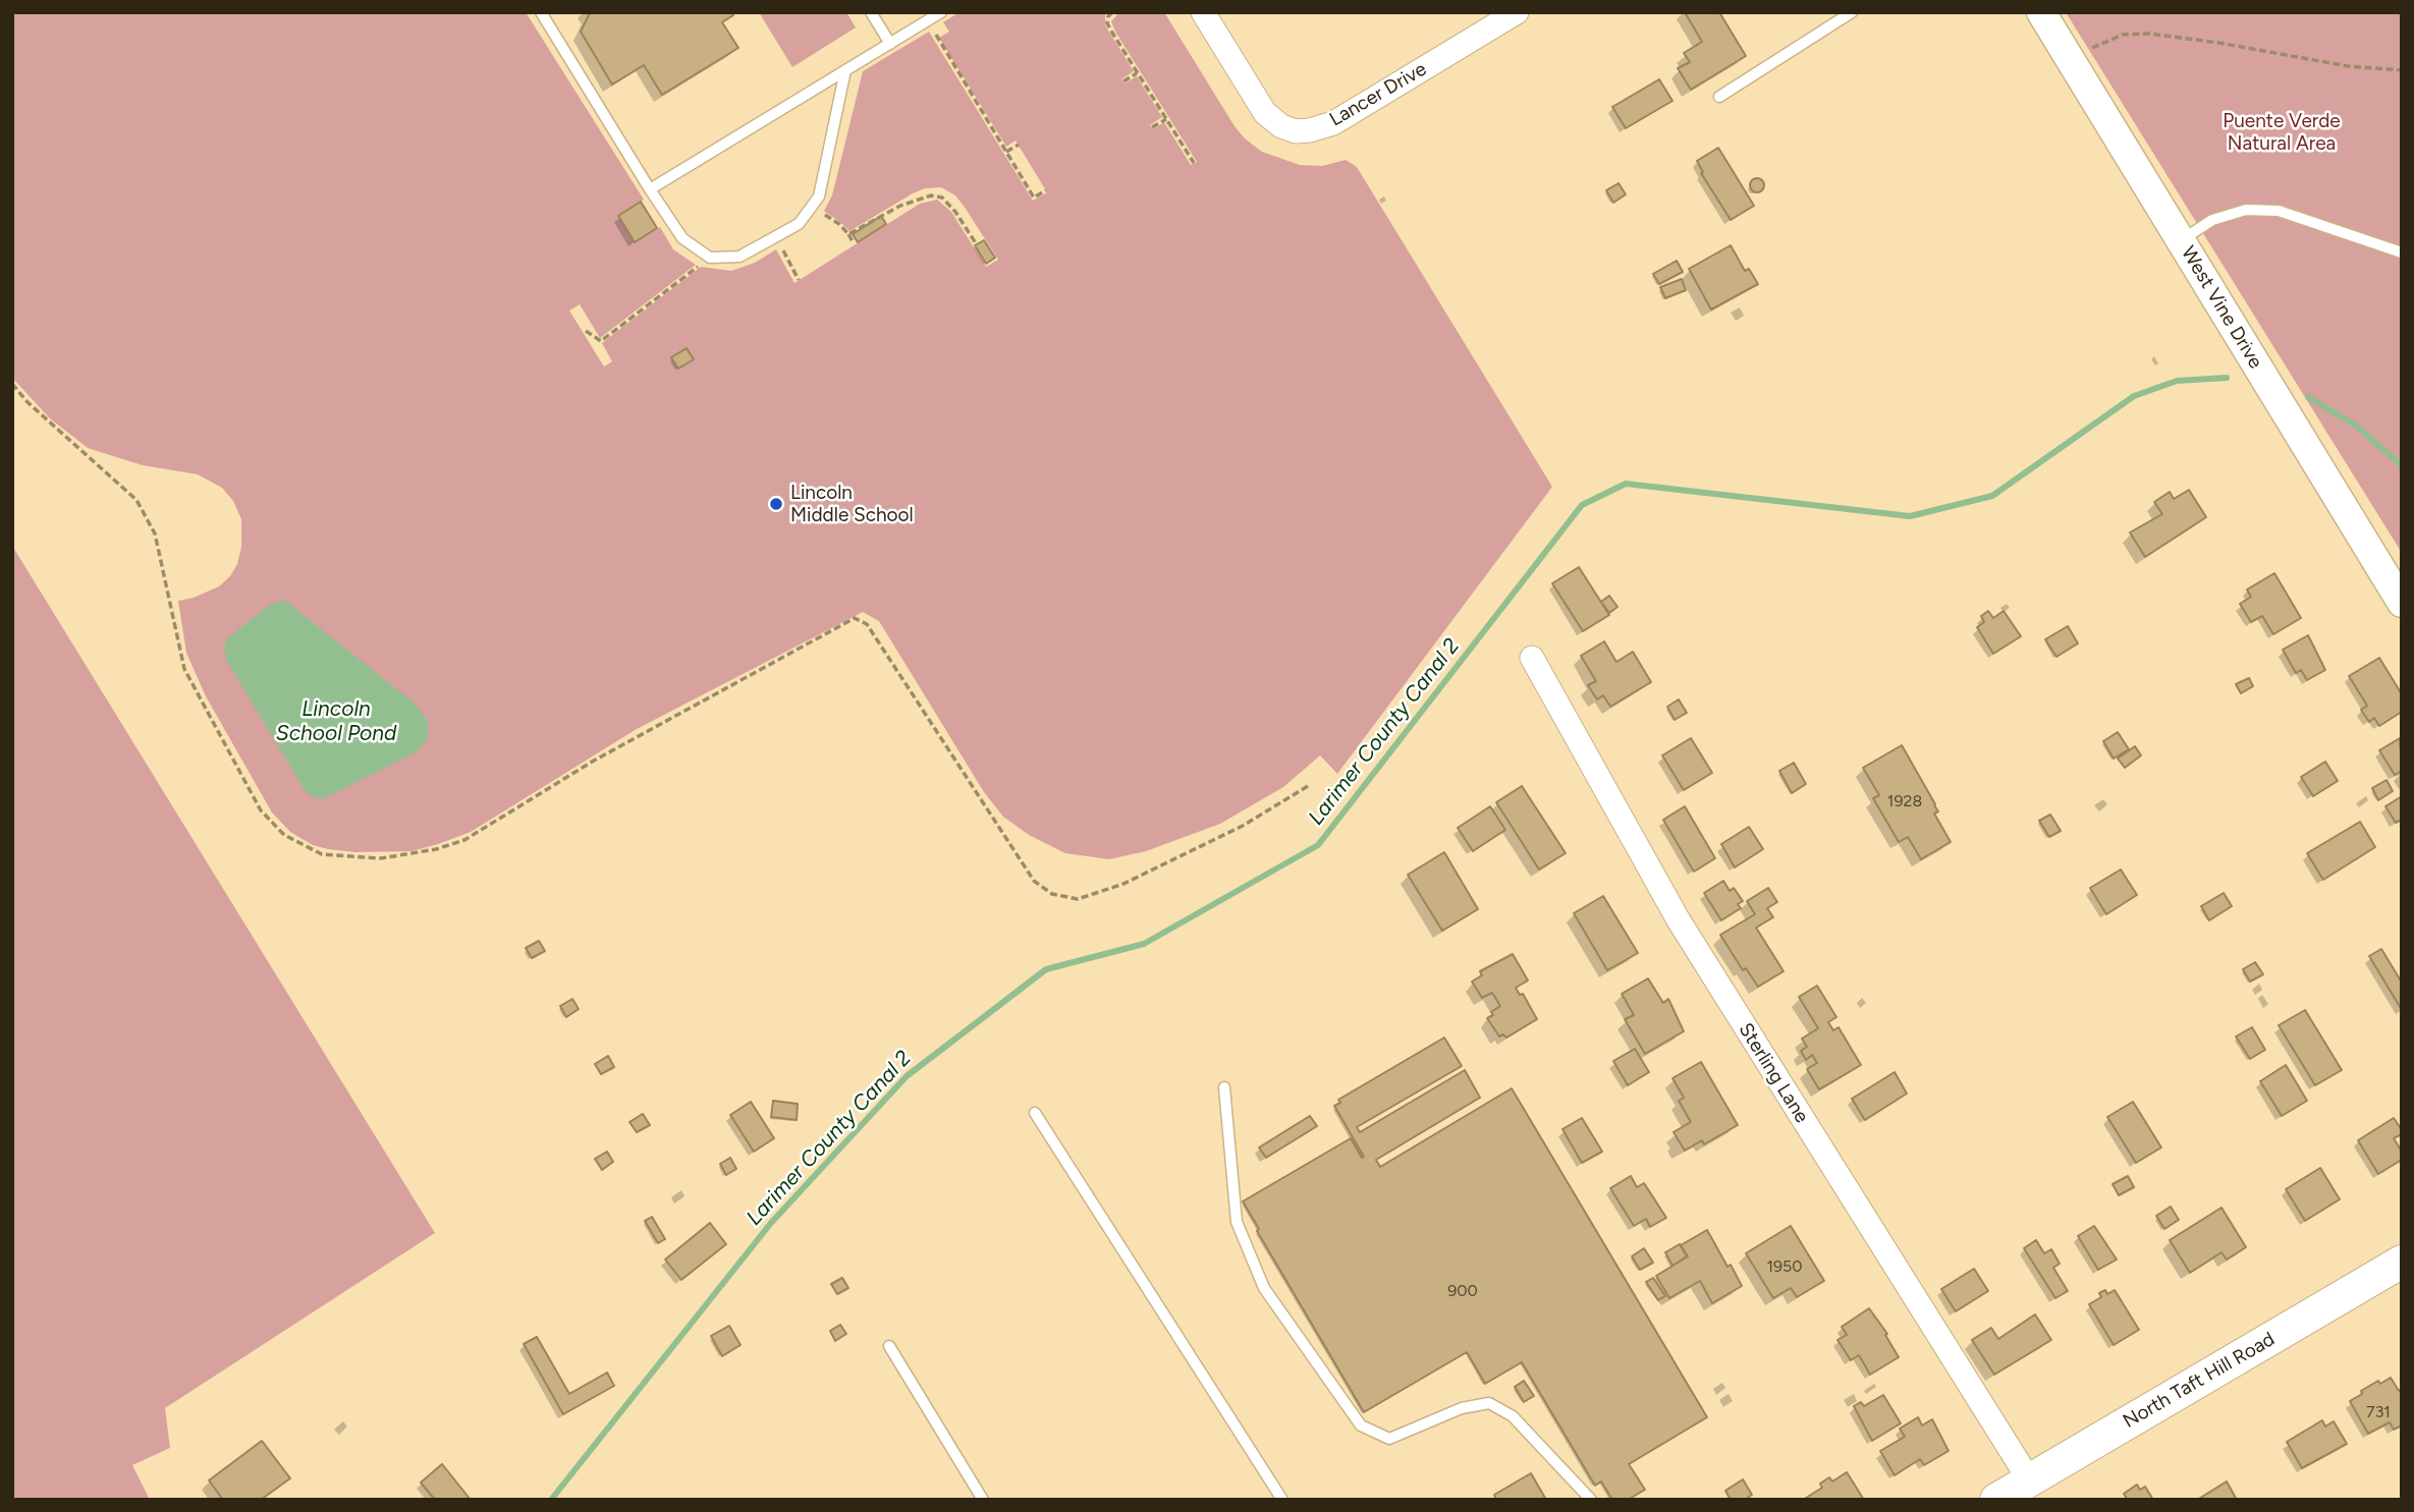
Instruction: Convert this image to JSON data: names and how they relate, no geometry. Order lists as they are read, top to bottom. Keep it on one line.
{"streets":{"main road":["North Taft Hill Road"],"street":["Lancer Drive","West Vine Drive","Sterling Lane"]},"crossings":[["Sterling Lane","North Taft Hill Road"]],"water":["Lincoln School Pond","Larimer County Canal 2"],"parks":["Puente Verde Natural Area"],"places":["Lincoln Middle School"],"house_numbers":["1928","1950","900","731"]}
